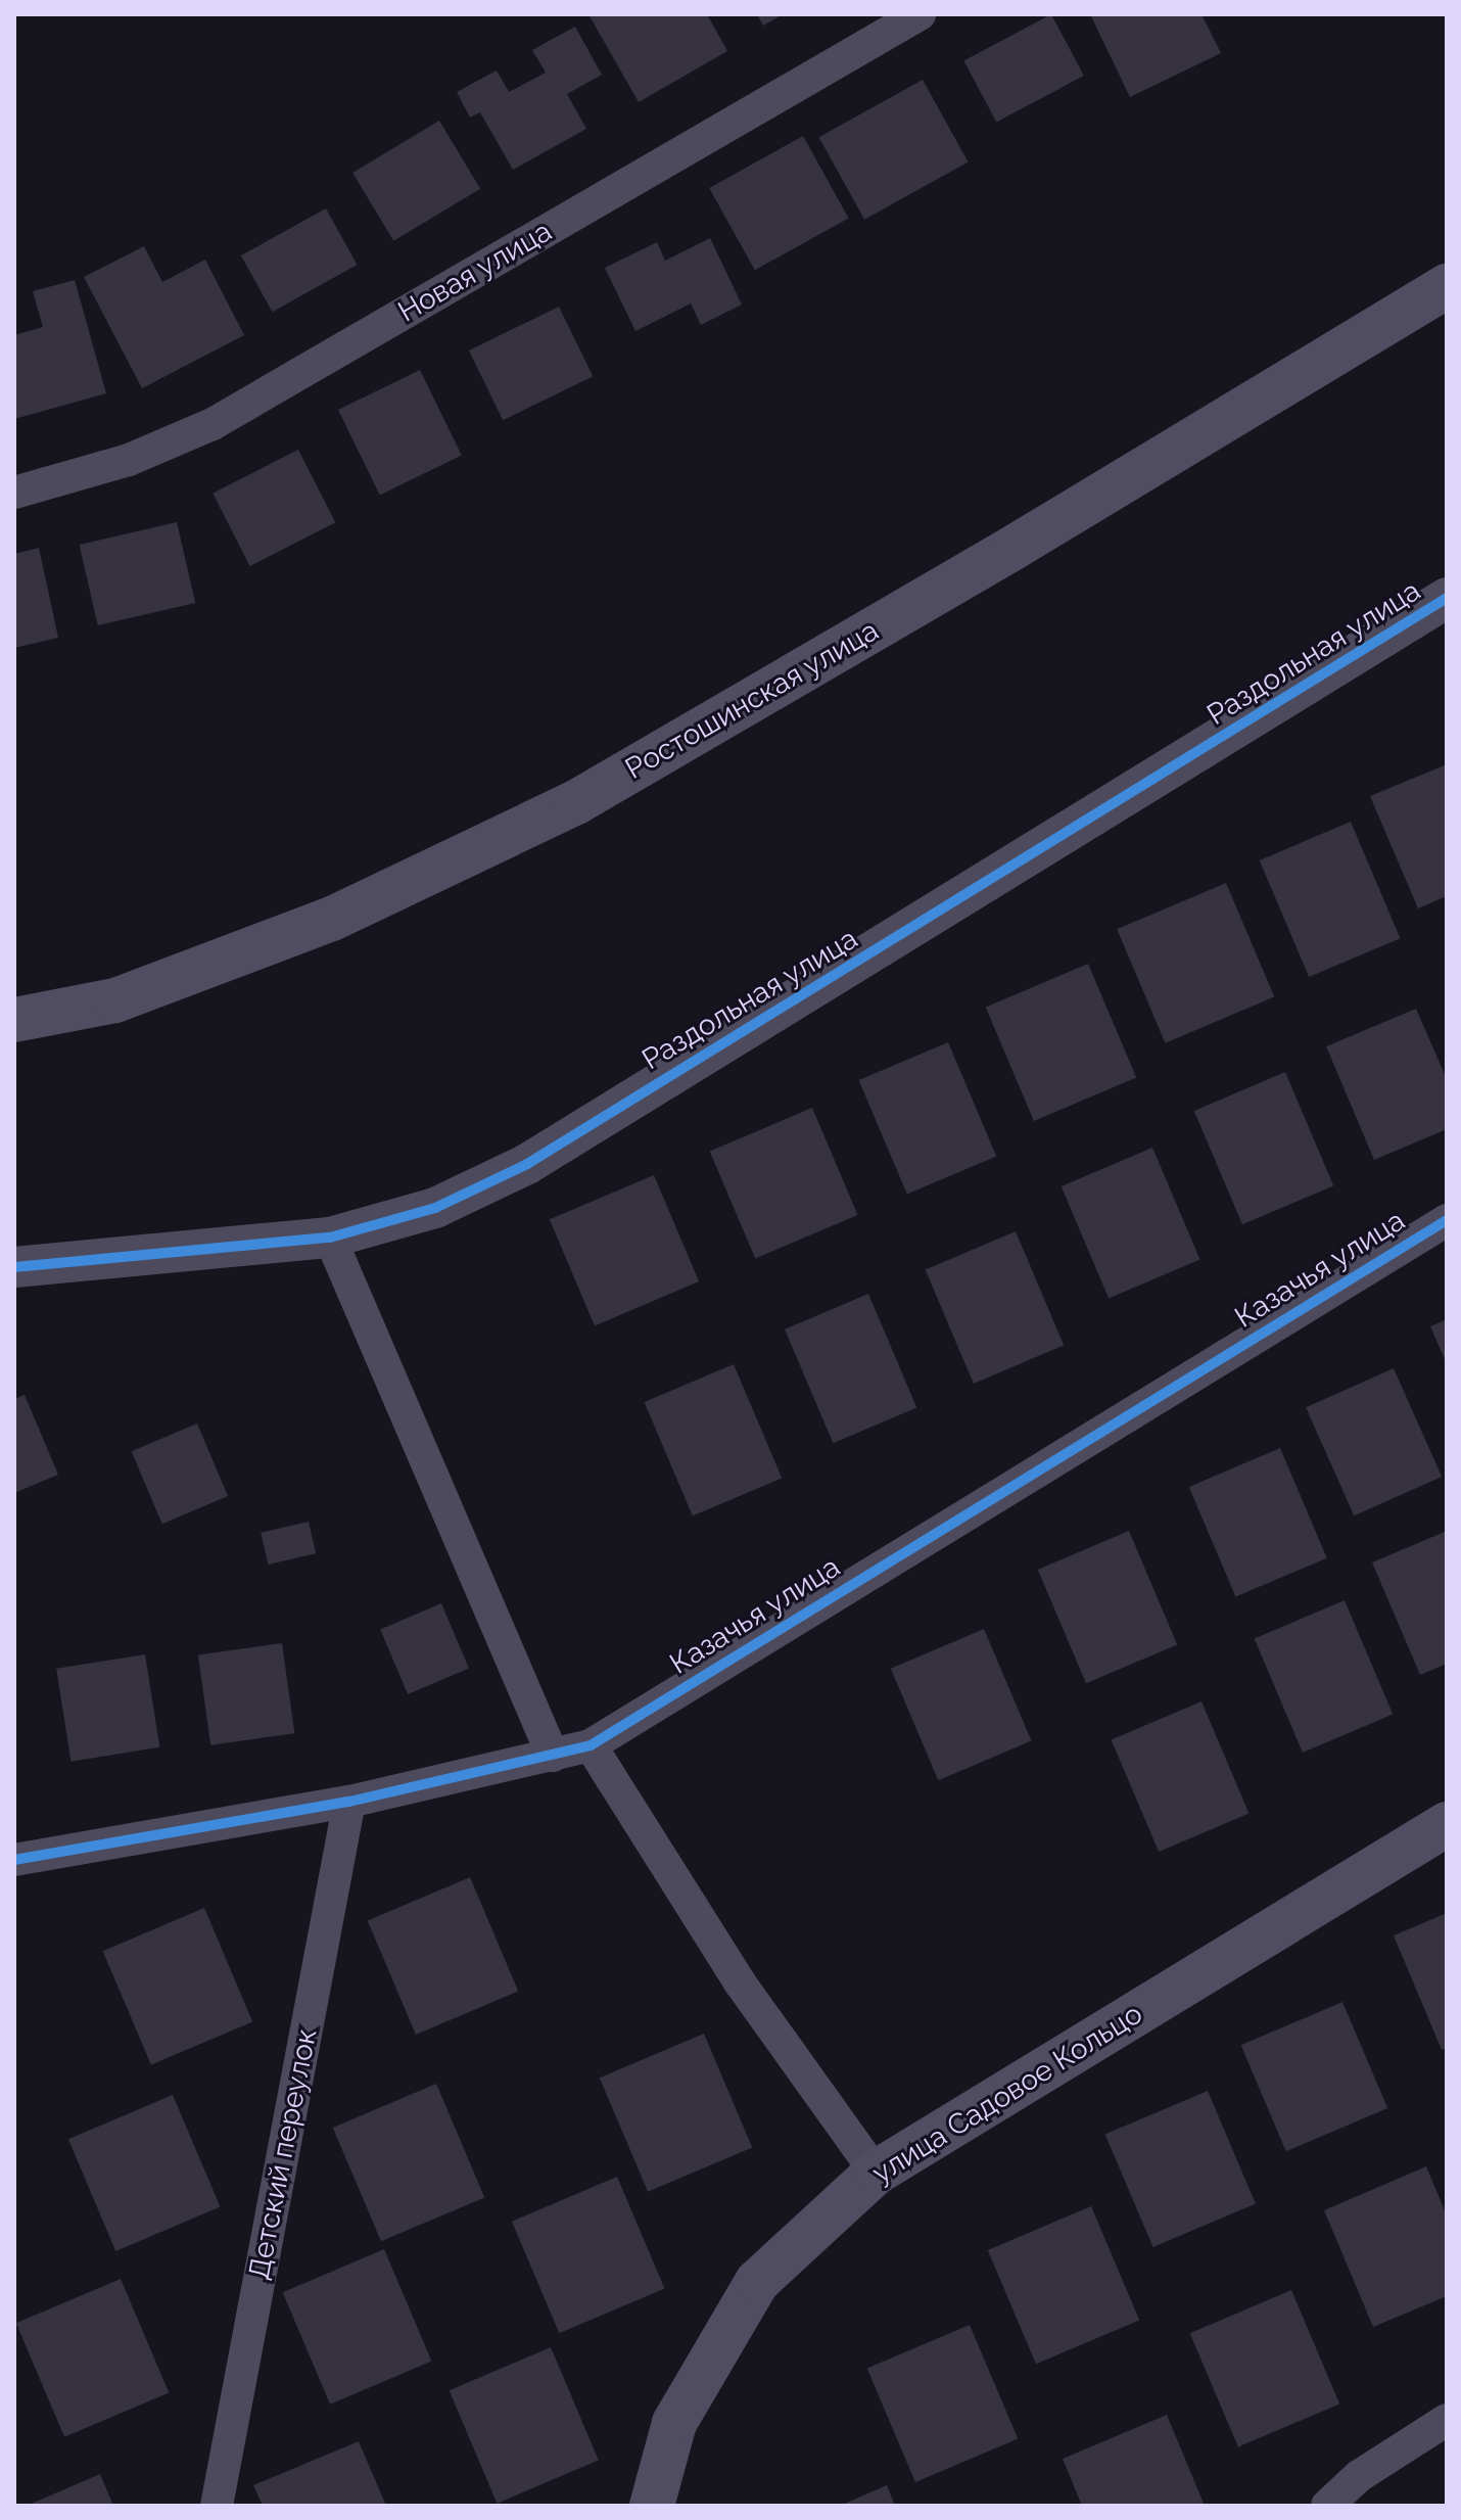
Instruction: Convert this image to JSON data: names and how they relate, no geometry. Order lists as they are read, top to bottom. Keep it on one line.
{"streets":{"main road":["Ростошинская улица","улица Садовое Кольцо"],"street":["Новая улица","Раздольная улица","Казачья улица","Детский переулок"]},"crossings":[["Казачья улица","Детский переулок"]]}
